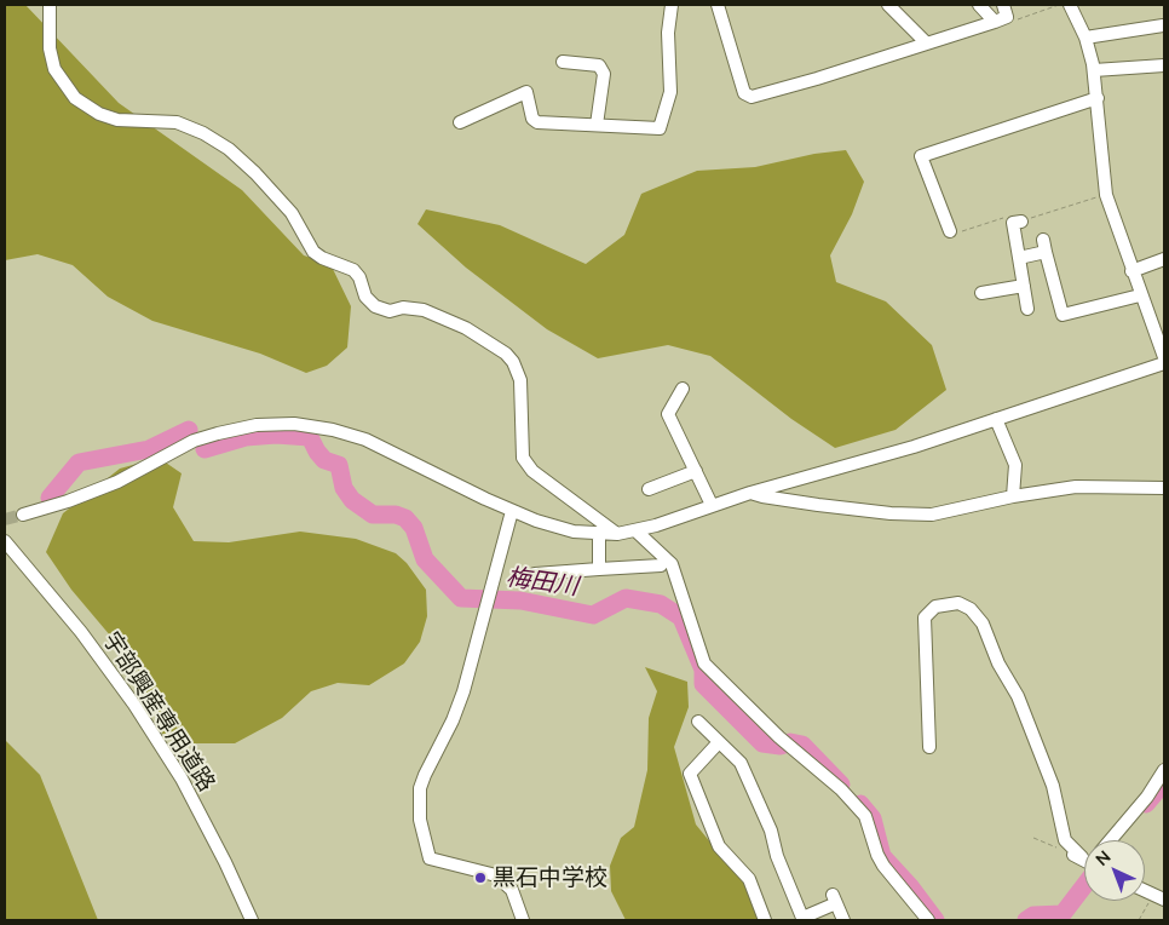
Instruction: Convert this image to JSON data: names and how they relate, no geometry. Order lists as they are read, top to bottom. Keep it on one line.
{"streets":{"street":["宇部興産専用道路"]},"water":["梅田川"],"places":["黒石中学校"],"north":"top left"}
